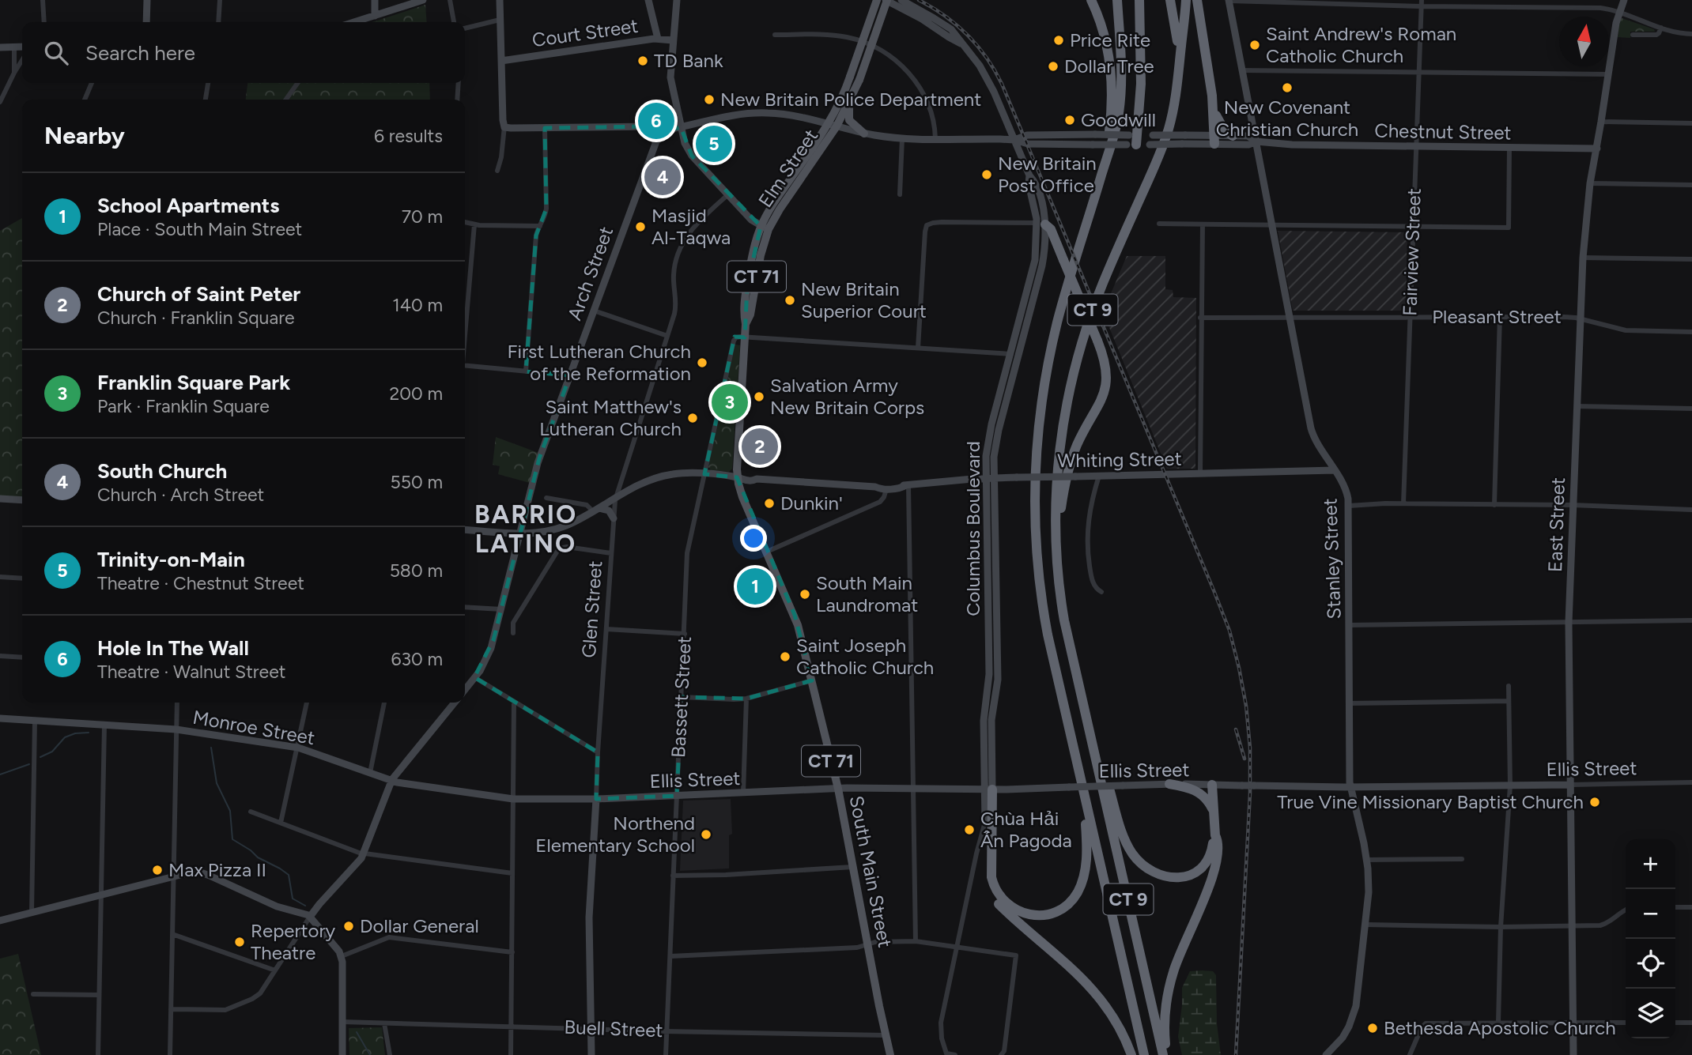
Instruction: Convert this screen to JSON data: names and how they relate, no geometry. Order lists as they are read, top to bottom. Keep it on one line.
{"streets":{"highway":["CT 9"],"main road":["Elm Street","CT 71","South Main Street"],"street":["Court Street","Chestnut Street","Fairview Street","Arch Street","Pleasant Street","Whiting Street","East Street","Columbus Boulevard","Stanley Street","Glen Street","Bassett Street","Monroe Street","Ellis Street","Buell Street"]},"crossings":[["Chestnut Street","Elm Street"],["Chestnut Street","Fairview Street"],["Chestnut Street","CT 71"],["Chestnut Street","East Street"],["Chestnut Street","Columbus Boulevard"],["Chestnut Street","Stanley Street"],["Elm Street","CT 71"],["Fairview Street","Pleasant Street"],["Arch Street","Whiting Street"],["CT 71","Whiting Street"],["CT 71","Columbus Boulevard"],["CT 71","Bassett Street"],["CT 71","South Main Street"],["Pleasant Street","East Street"],["Pleasant Street","Stanley Street"],["Whiting Street","Columbus Boulevard"],["Whiting Street","Stanley Street"],["Whiting Street","Glen Street"],["Whiting Street","Bassett Street"],["Whiting Street","South Main Street"],["East Street","Ellis Street"],["Columbus Boulevard","Ellis Street"],["Stanley Street","Ellis Street"],["Glen Street","Monroe Street"],["Glen Street","Ellis Street"],["Glen Street","Buell Street"],["Bassett Street","Ellis Street"],["Bassett Street","Buell Street"],["Monroe Street","Ellis Street"],["Ellis Street","South Main Street"],["South Main Street","Buell Street"]],"districts":["BARRIO LATINO"],"places":["Price Rite","Saint Andrew's Roman Catholic Church","TD Bank","Dollar Tree","New Covenant Christian Church","New Britain Police Department","Goodwill","New Britain Post Office","Masjid Al-Taqwa","New Britain Superior Court","First Lutheran Church of the Reformation","Salvation Army New Britain Corps","Saint Matthew's Lutheran Church","Dunkin'","South Main Laundromat","Saint Joseph Catholic Church","True Vine Missionary Baptist Church","Chùa Hải Ấn Pagoda","Northend Elementary School","Max Pizza II","Dollar General","Repertory Theatre","Bethesda Apostolic Church"],"north":"top","page":{"search":"Search here","pins":["6","5","4","3","2","1"],"heading":["Nearby","6 results"],"list":[{"mark":"1","name":"School Apartments","note":"Place · South Main Street","value":"70 m"},{"mark":"2","name":"Church of Saint Peter","note":"Church · Franklin Square","value":"140 m"},{"mark":"3","name":"Franklin Square Park","note":"Park · Franklin Square","value":"200 m"},{"mark":"4","name":"South Church","note":"Church · Arch Street","value":"550 m"},{"mark":"5","name":"Trinity-on-Main","note":"Theatre · Chestnut Street","value":"580 m"},{"mark":"6","name":"Hole In The Wall","note":"Theatre · Walnut Street","value":"630 m"}],"map_buttons":["+","−"]}}
